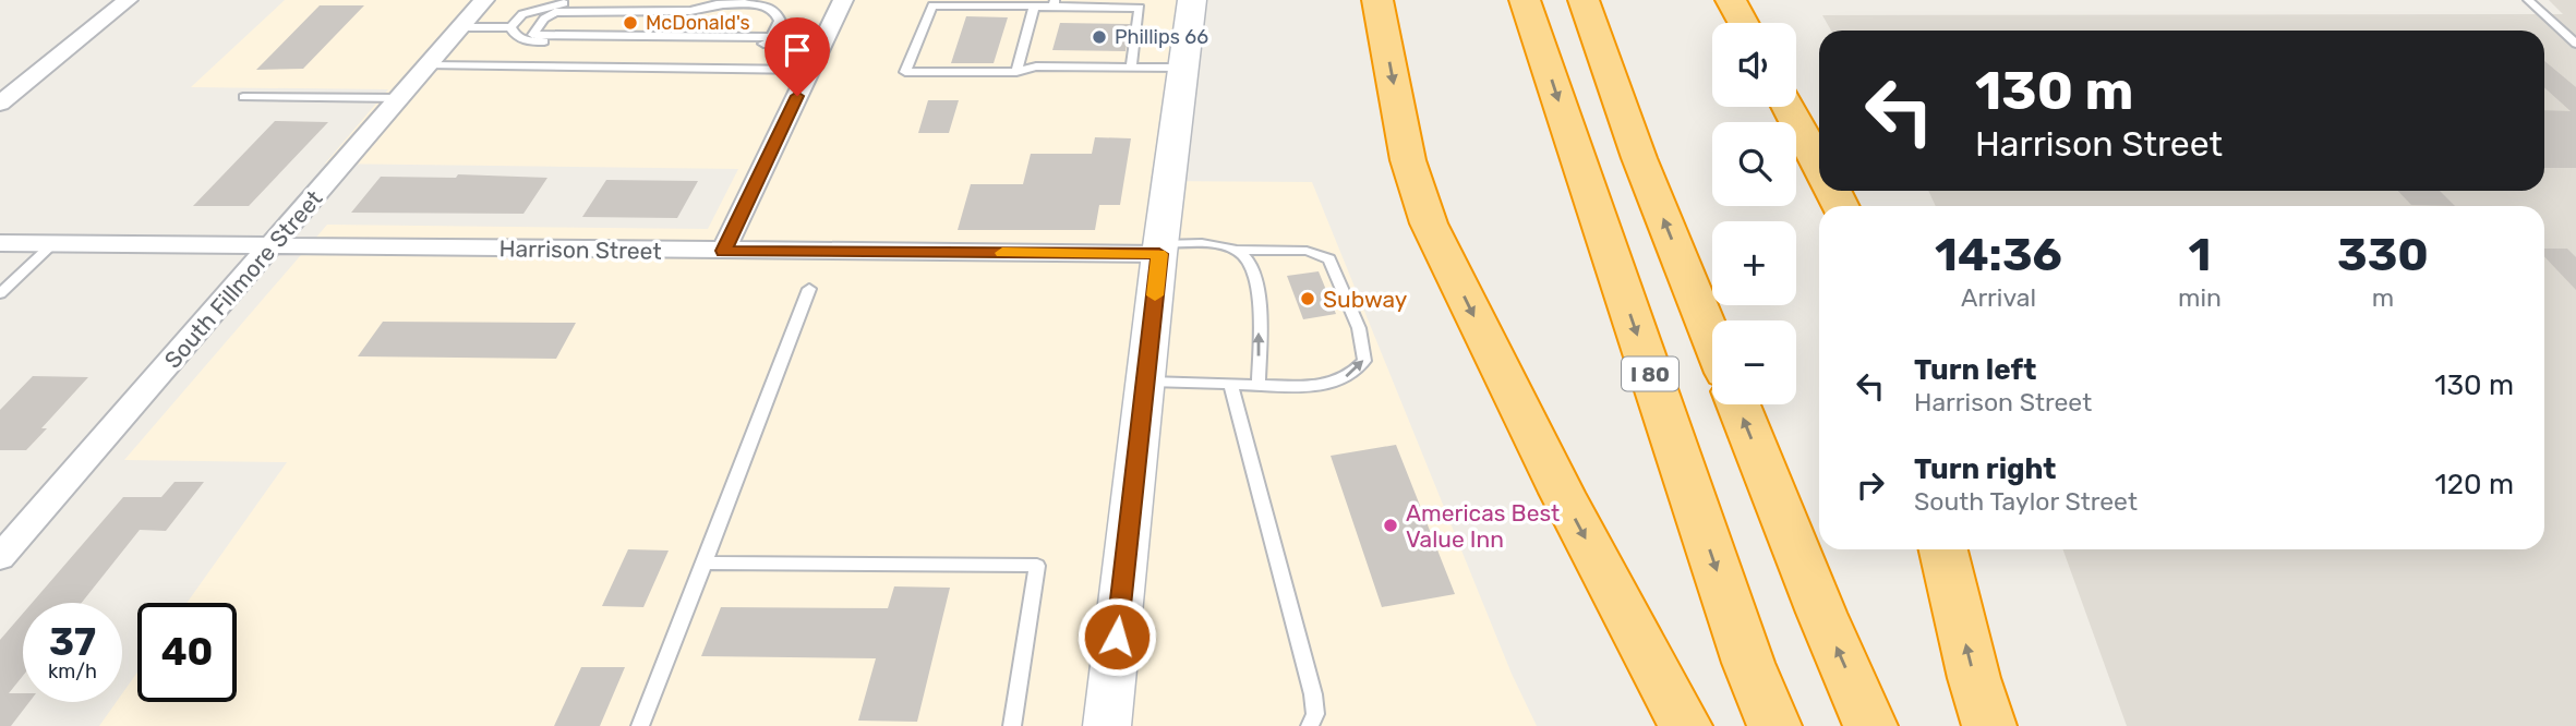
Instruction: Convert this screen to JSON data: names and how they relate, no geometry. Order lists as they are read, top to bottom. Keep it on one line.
{"streets":{"highway":["I 80"],"street":["Harrison Street","South Fillmore Street"]},"crossings":[["Harrison Street","South Fillmore Street"]],"places":["McDonald's","Phillips 66","Subway","Americas Best Value Inn"],"page":{"map_buttons":["+","−"],"turn":["130 m","Harrison Street"],"eta":["14:36","Arrival","1","min","330","m"],"list":[{"name":"Turn left","note":"Harrison Street","value":"130 m"},{"name":"Turn right","note":"South Taylor Street","value":"120 m"}],"speed":"37 km/h","limit":"40"}}
